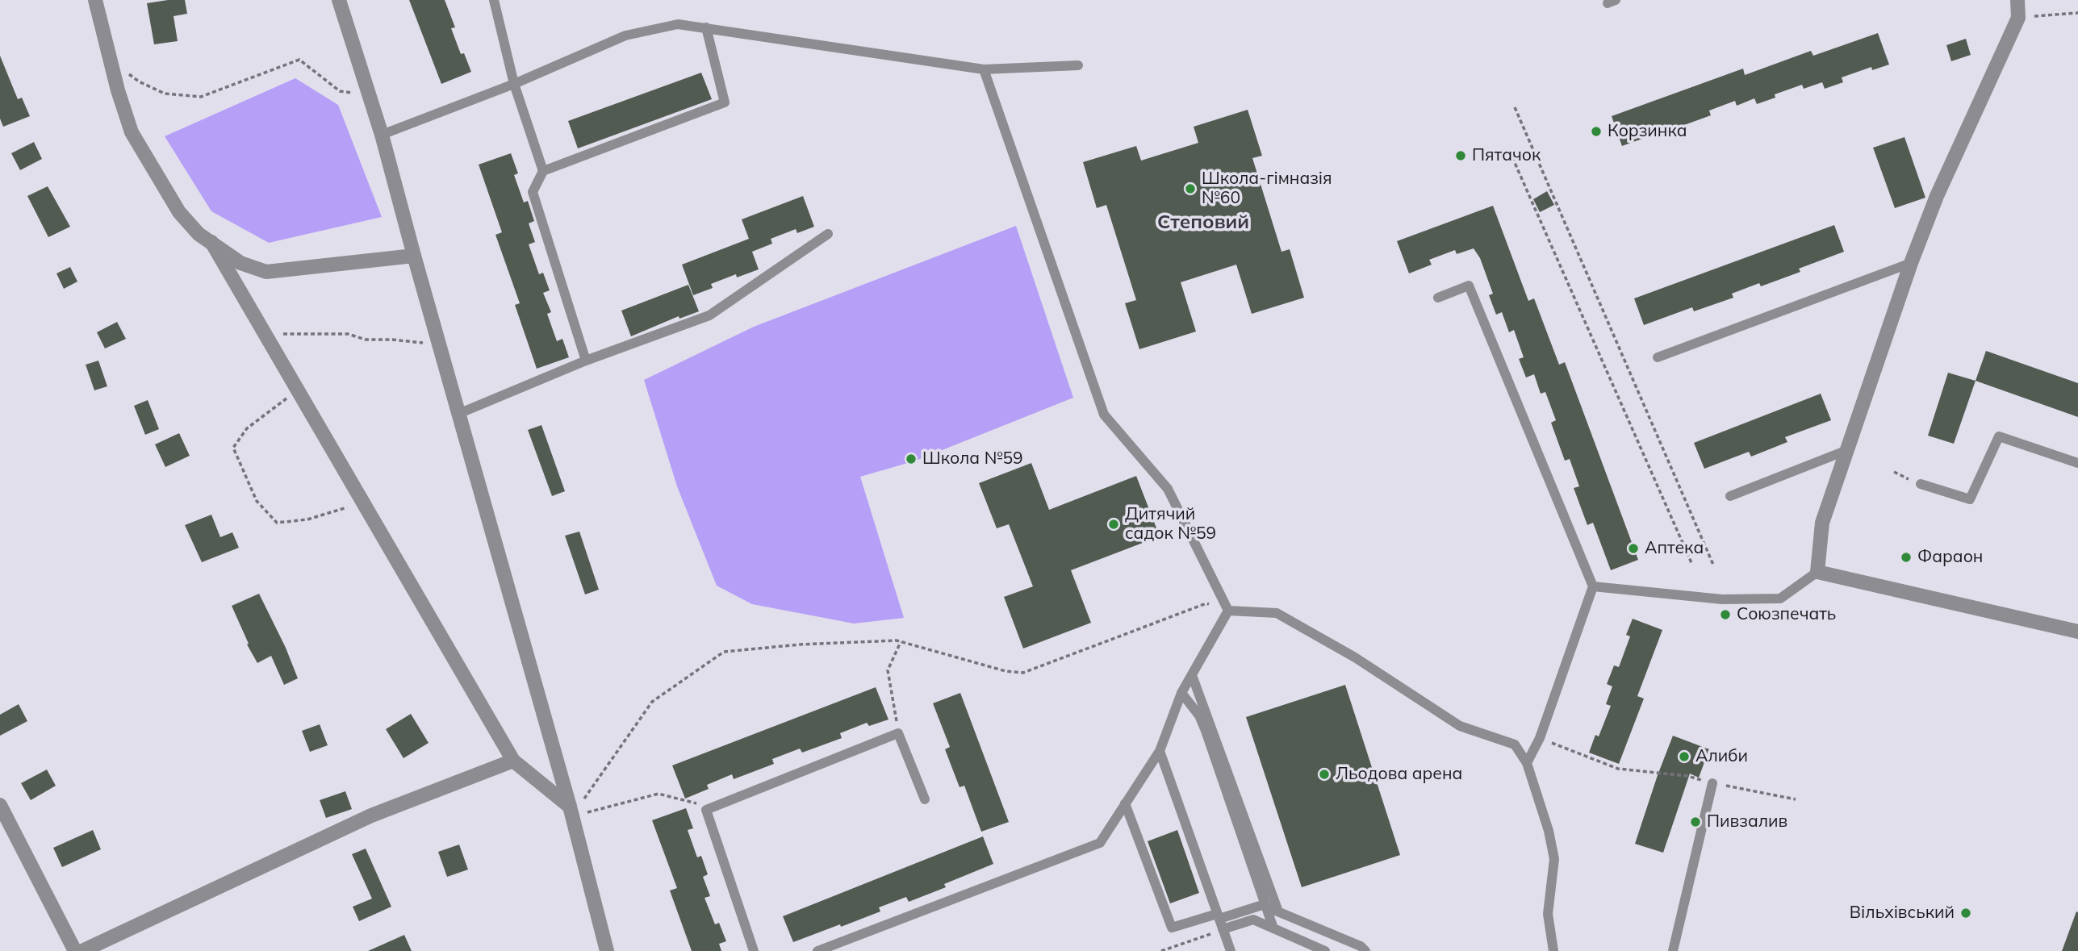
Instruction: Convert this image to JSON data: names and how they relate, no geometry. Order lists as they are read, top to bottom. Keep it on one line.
{"districts":["Степовий"],"places":["Корзинка","Пятачок","Школа-гімназія №60","Школа №59","Дитячий садок №59","Аптека","Фараон","Союзпечать","Алиби","Льодова арена","Пивзалив","Вільхівський"]}
